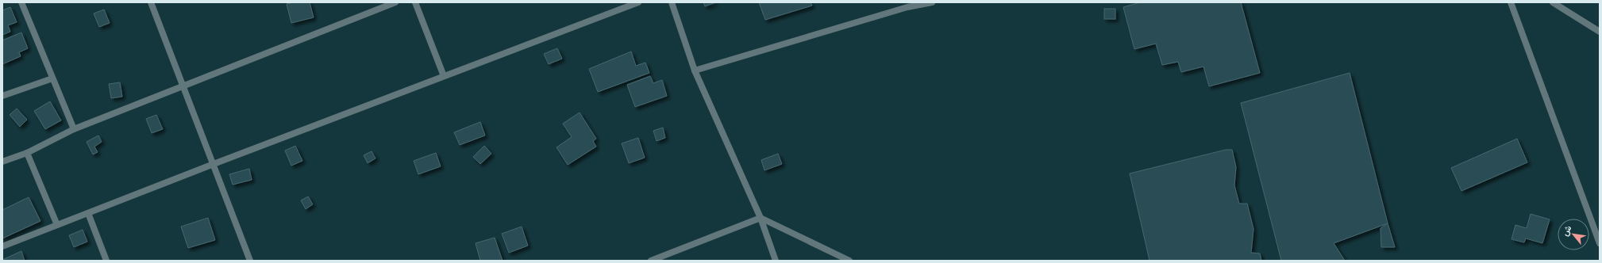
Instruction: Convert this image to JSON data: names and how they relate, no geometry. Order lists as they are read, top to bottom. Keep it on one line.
{"north":"top left"}
